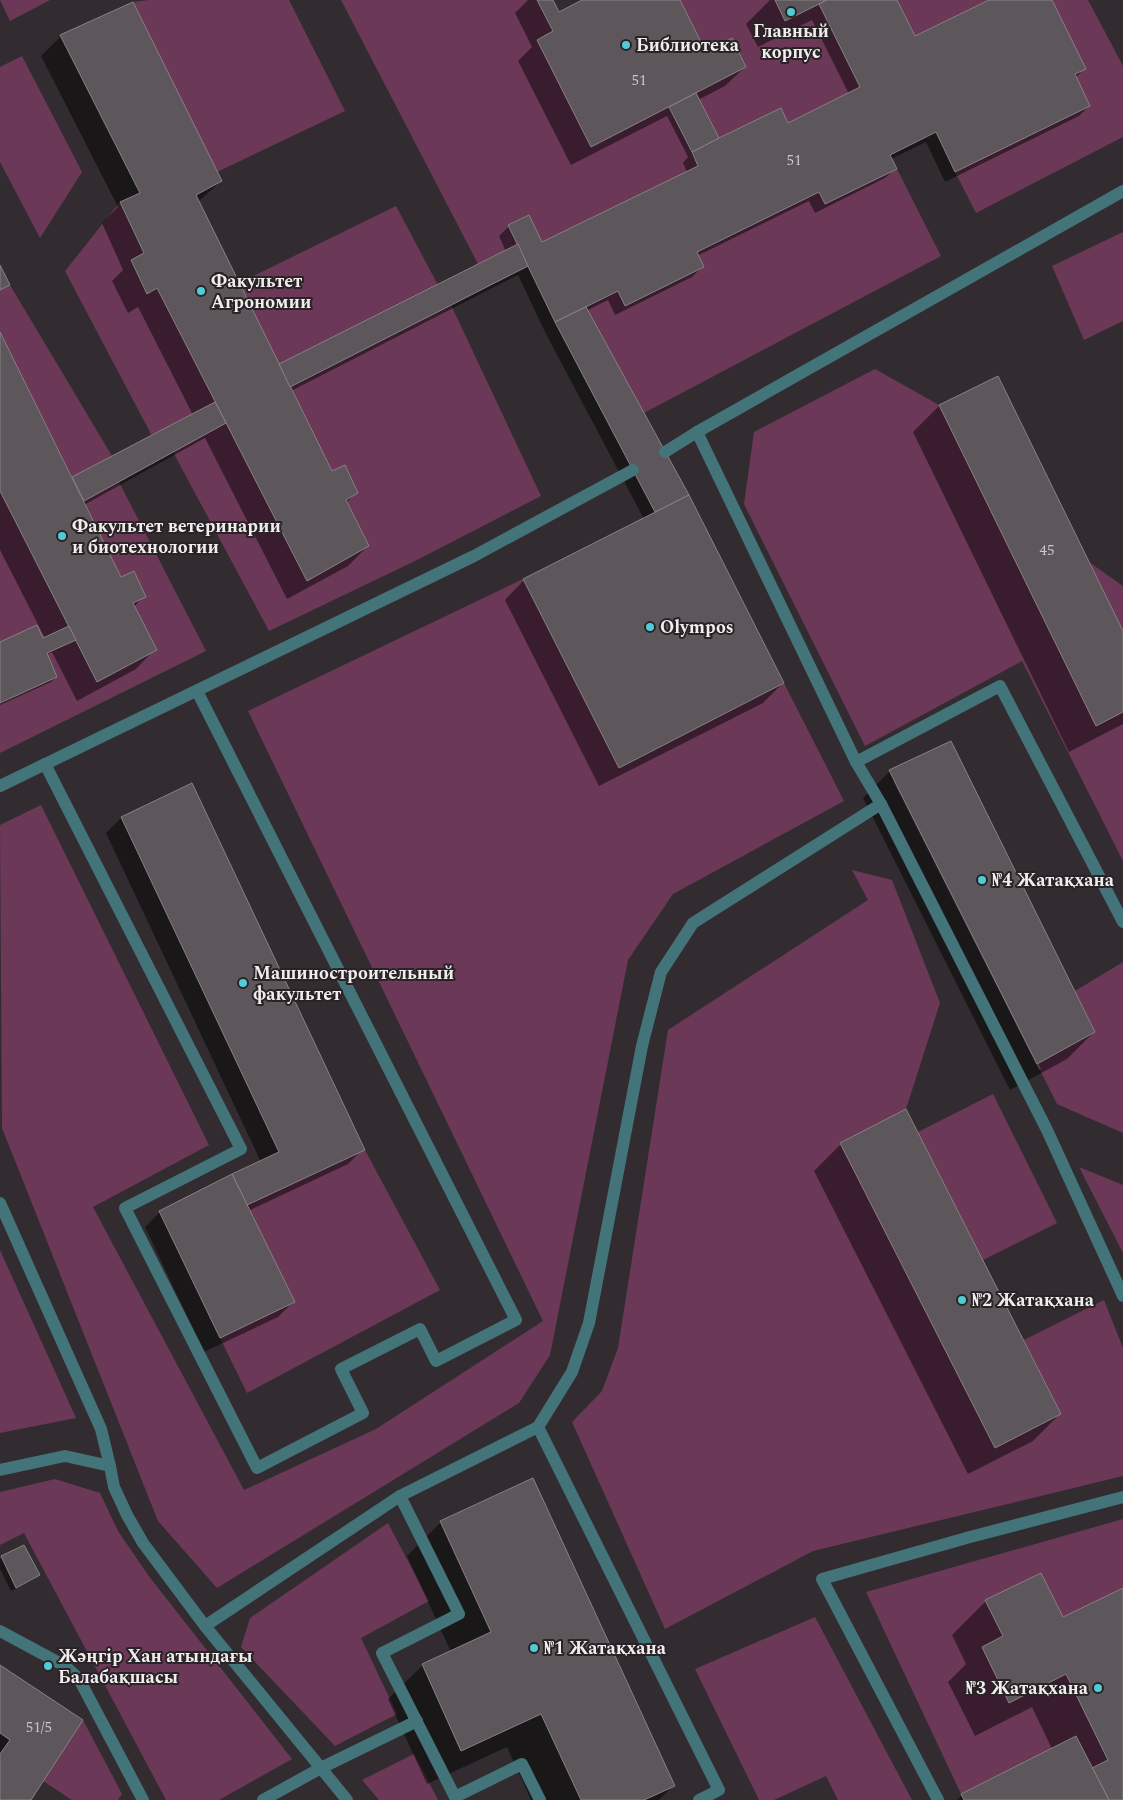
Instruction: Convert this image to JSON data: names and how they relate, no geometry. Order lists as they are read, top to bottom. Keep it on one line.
{"places":["Главный корпус","Библиотека","Факультет Агрономии","Факультет ветеринарии и биотехнологии","Olympos","№4 Жатақхана","Машиностроительный факультет","№2 Жатақхана","№1 Жатақхана","Жәңгір Хан атындағы Балабақшасы","№3 Жатақхана"],"house_numbers":["51","51","45","51/5"]}
